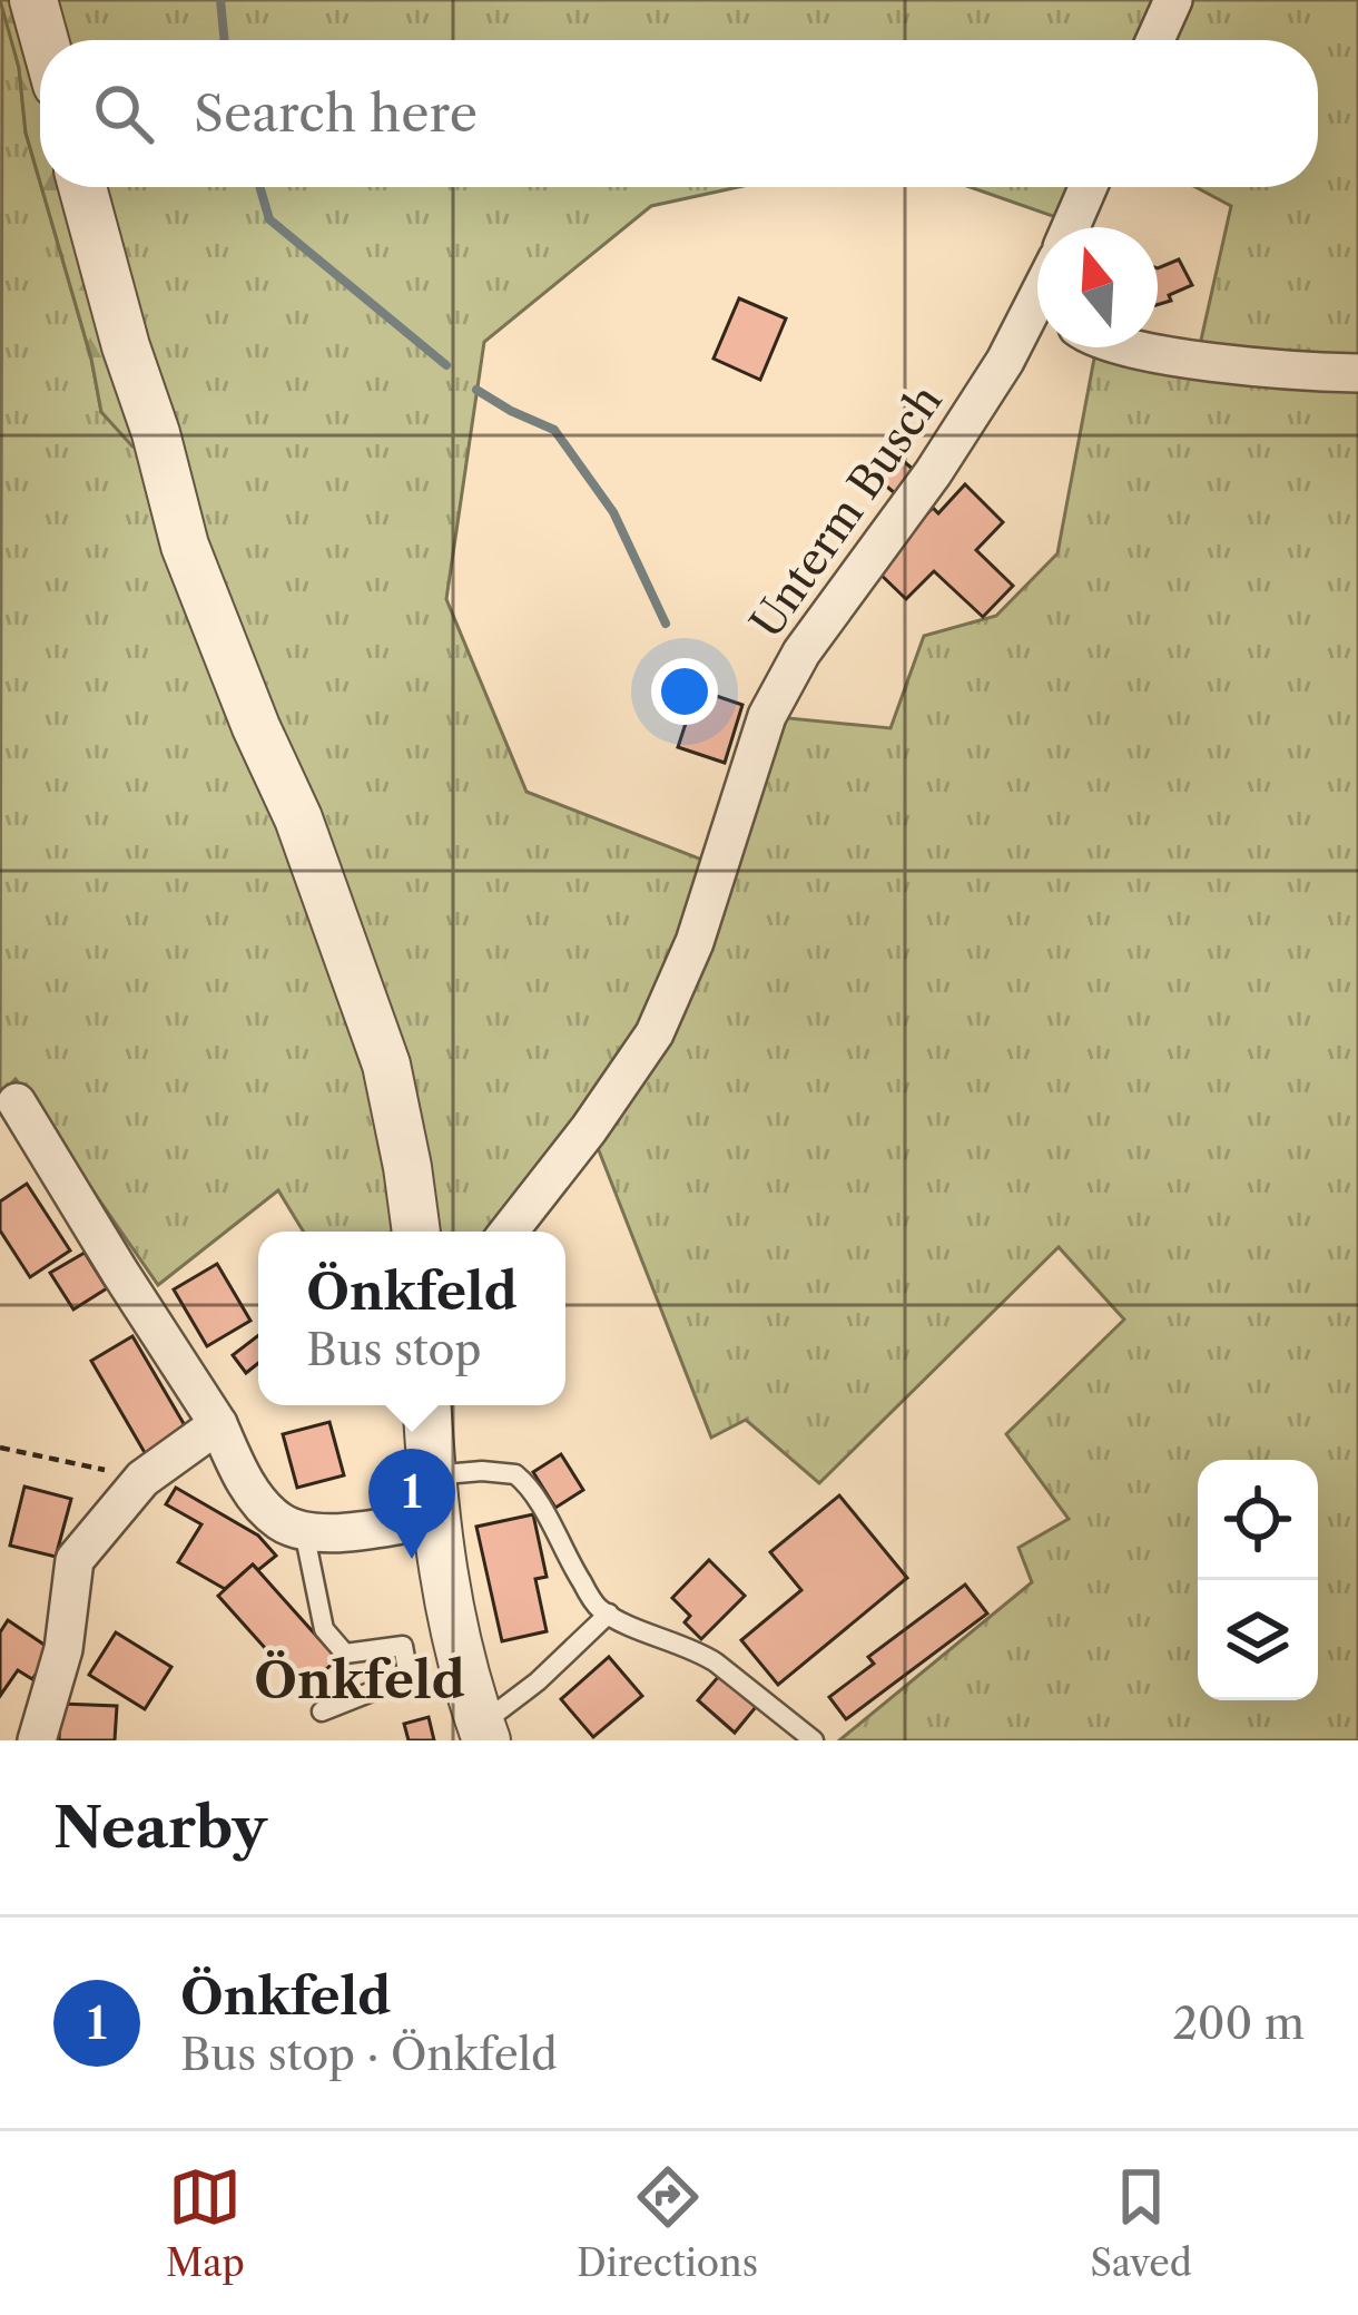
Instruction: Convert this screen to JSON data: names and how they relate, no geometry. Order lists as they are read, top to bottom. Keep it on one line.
{"streets":{"street":["Unterm Busch"]},"districts":["Önkfeld"],"north":"top","page":{"search":"Search here","popup":["Önkfeld","Bus stop"],"pins":"1","heading":"Nearby","list":[{"mark":"1","name":"Önkfeld","note":"Bus stop · Önkfeld","value":"200 m"}],"nav":["Map","Directions","Saved"]}}
